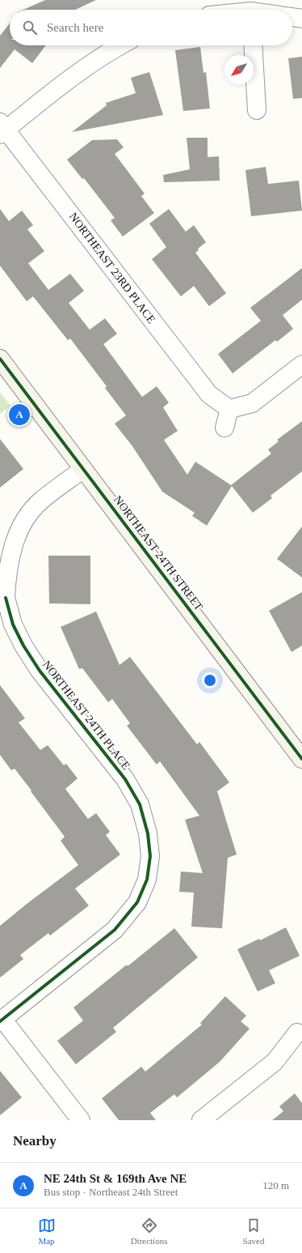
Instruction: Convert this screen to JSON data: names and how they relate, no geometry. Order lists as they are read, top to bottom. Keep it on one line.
{"streets":{"main road":["NORTHEAST 24TH STREET"],"street":["NORTHEAST 23RD PLACE","NORTHEAST 24TH PLACE"]},"crossings":[["NORTHEAST 24TH STREET","NORTHEAST 24TH PLACE"]],"north":"bottom left","page":{"search":"Search here","pins":"A","heading":"Nearby","list":[{"mark":"A","name":"NE 24th St & 169th Ave NE","note":"Bus stop · Northeast 24th Street","value":"120 m"}],"nav":["Map","Directions","Saved"]}}
